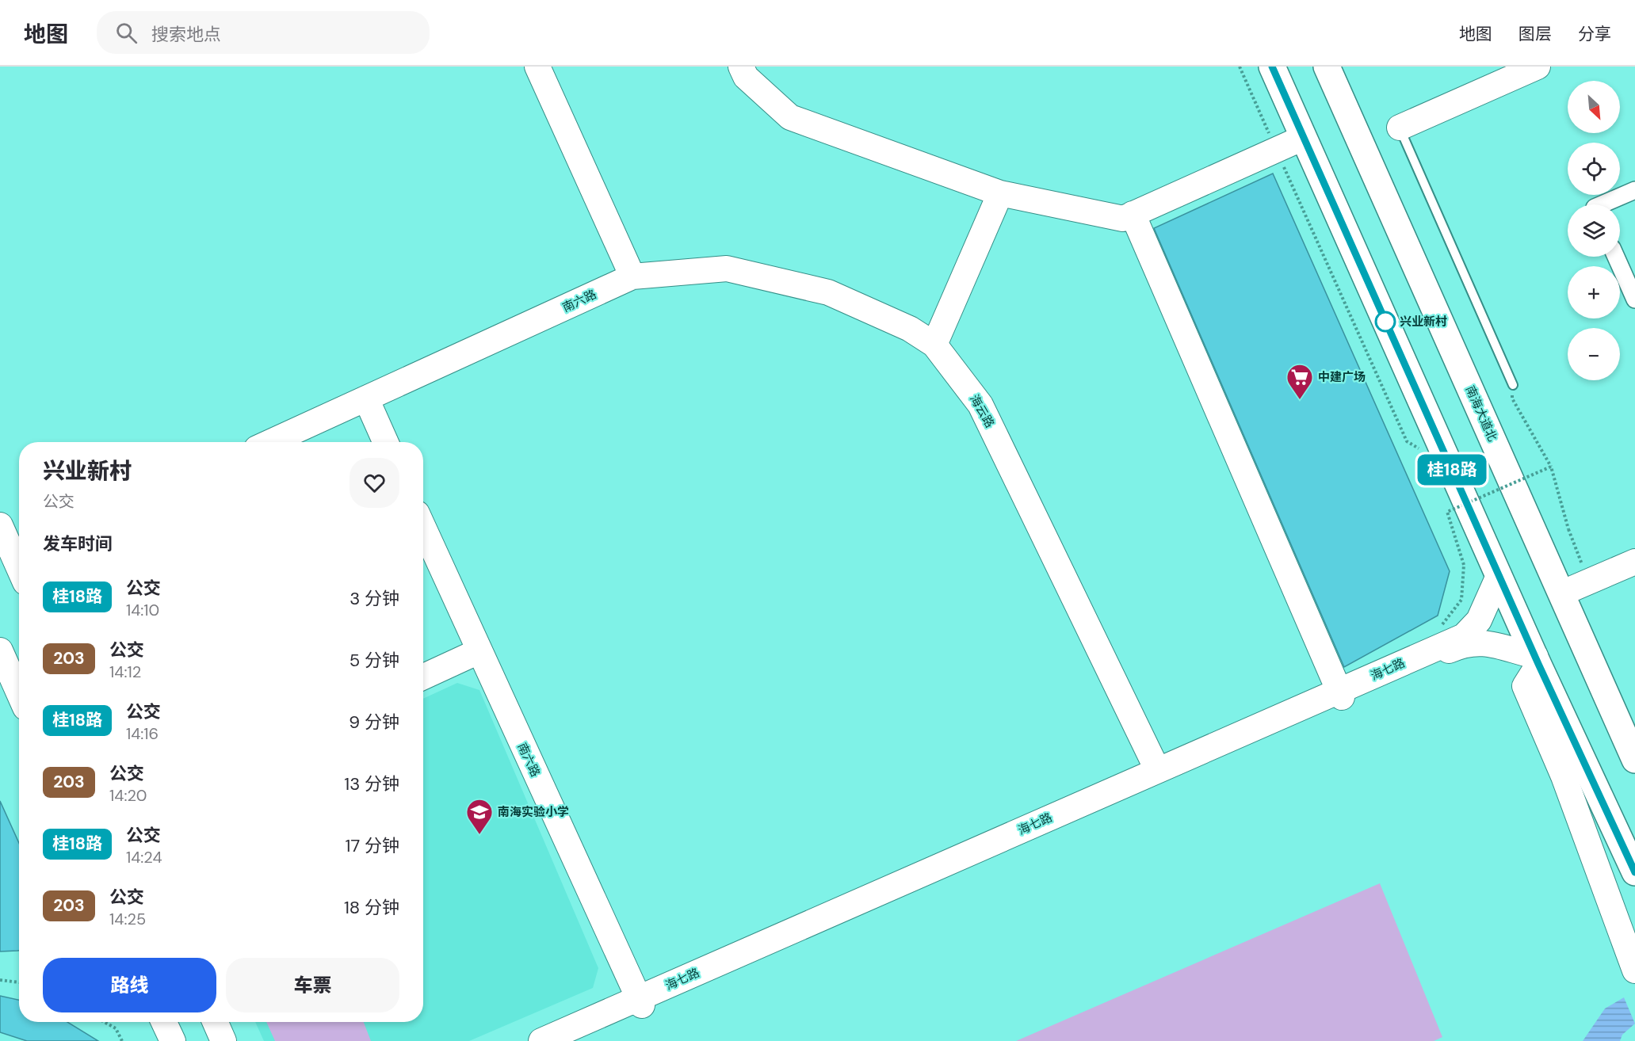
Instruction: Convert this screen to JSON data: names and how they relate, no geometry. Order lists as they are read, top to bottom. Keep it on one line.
{"streets":{"highway":["南海大道北"],"street":["南六路","海云路","海七路"]},"crossings":[["南六路","海云路"],["南六路","海七路"],["海云路","海七路"]],"places":{"other":["兴业新村"],"supermarket":["中建广场"],"school or university":["南海实验小学"]},"lines":["bus line 桂18路"],"north":"bottom right","page":{"header":"地图","search":"搜索地点","nav":["地图","图层","分享"],"on_map":"桂18路","map_buttons":["+","−"],"heading":[["兴业新村","公交"],"发车时间"],"list":[{"mark":"桂18路","name":"公交","note":"14:10","value":"3 分钟"},{"mark":"203","name":"公交","note":"14:12","value":"5 分钟"},{"mark":"桂18路","name":"公交","note":"14:16","value":"9 分钟"},{"mark":"203","name":"公交","note":"14:20","value":"13 分钟"},{"mark":"桂18路","name":"公交","note":"14:24","value":"17 分钟"},{"mark":"203","name":"公交","note":"14:25","value":"18 分钟"}],"buttons":["路线","车票"]}}
